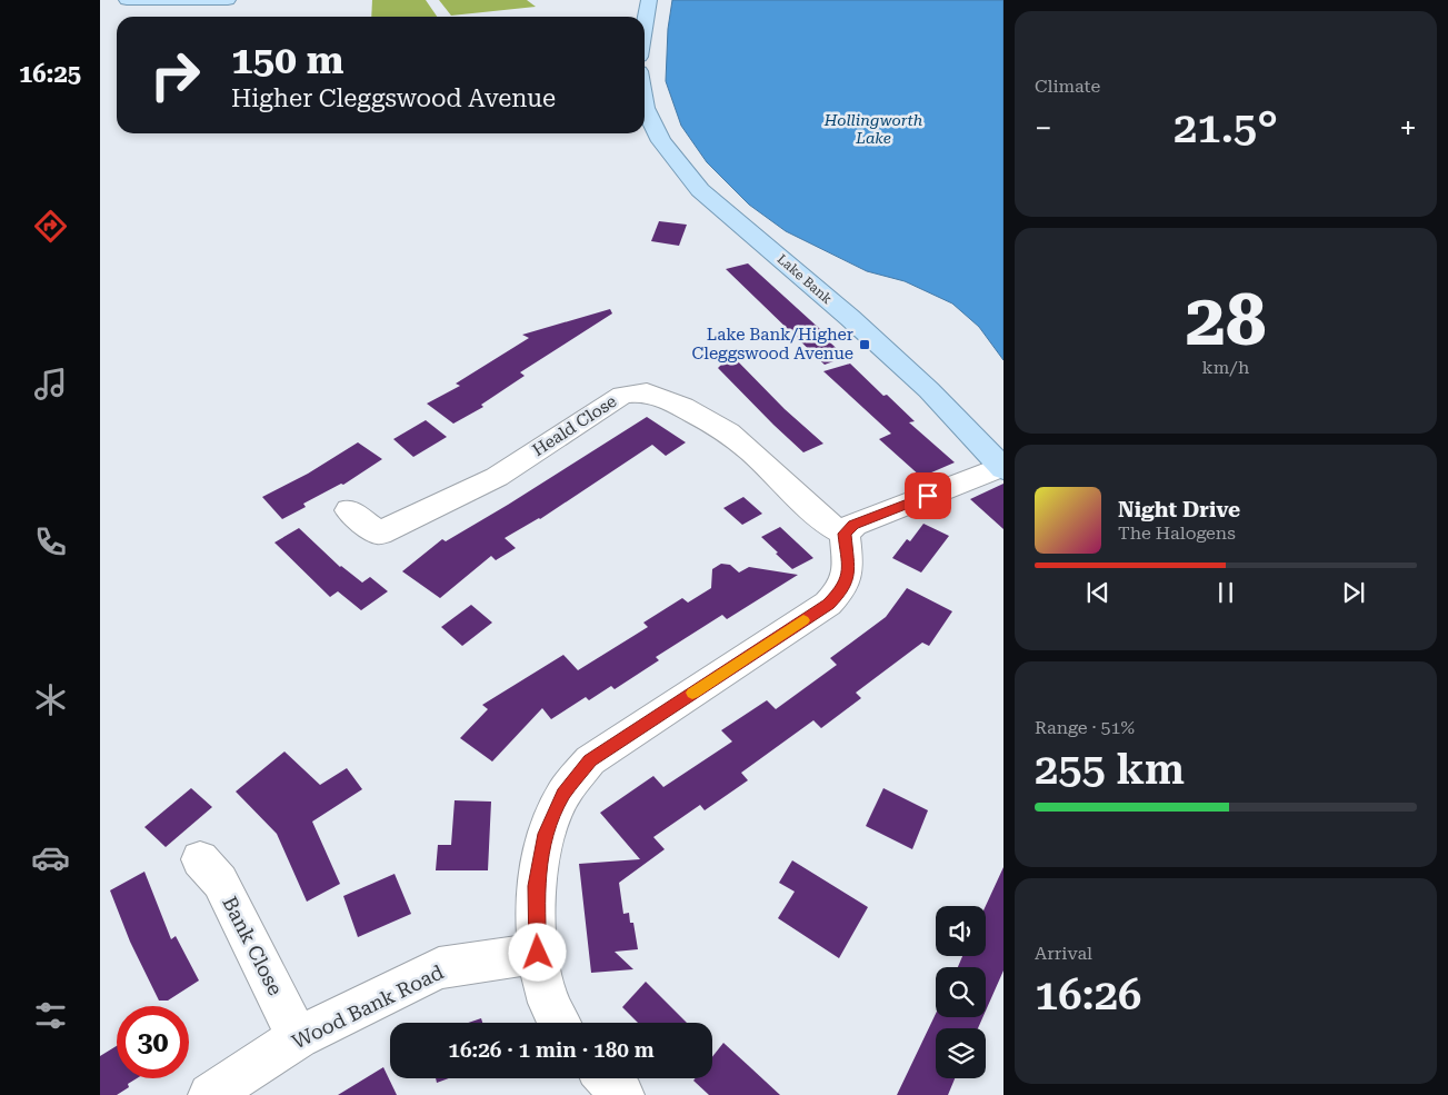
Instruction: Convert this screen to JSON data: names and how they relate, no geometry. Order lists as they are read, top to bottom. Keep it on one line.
{"streets":{"main road":["Lake Bank"],"street":["Heald Close","Bank Close","Wood Bank Road"]},"crossings":[["Bank Close","Wood Bank Road"]],"water":["Hollingworth Lake"],"places":{"transit":["Lake Bank/Higher Cleggswood Avenue"]},"page":{"tabs":"16:25","tile":["Climate",["28","km/h"],["Range · 51%","255 km"],["Arrival","16:26"]],"turn":["150 m","Higher Cleggswood Avenue"],"heat":["−","21.5°","+"],"song":["Night Drive","The Halogens"],"limit":"30","trip":"16:26 · 1 min · 180 m"}}
